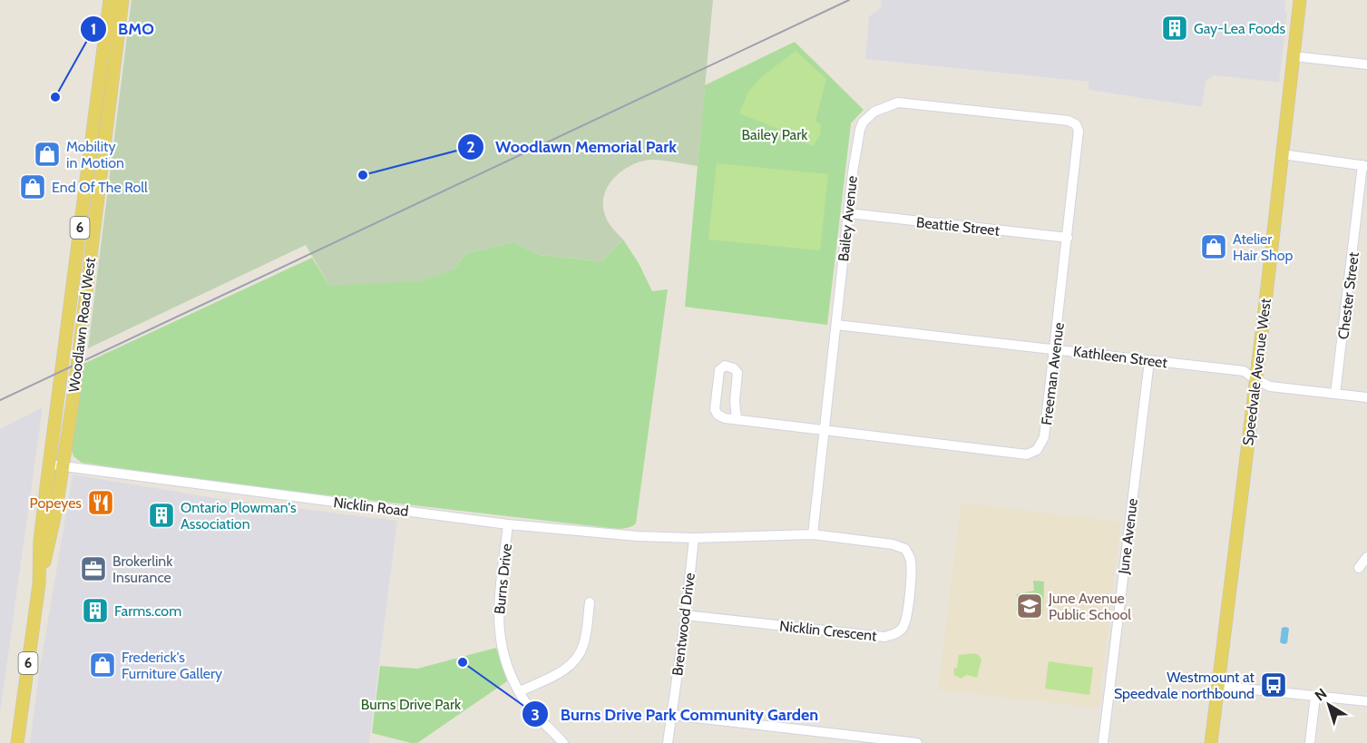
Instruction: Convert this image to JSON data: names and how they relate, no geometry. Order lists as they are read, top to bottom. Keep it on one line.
{"streets":{"main road":["6","Woodlawn Road West","Speedvale Avenue West"],"street":["Bailey Avenue","Beattie Street","Chester Street","Kathleen Street","Freeman Avenue","Nicklin Road","June Avenue","Burns Drive","Brentwood Drive","Nicklin Crescent"]},"crossings":[["Bailey Avenue","Beattie Street"],["Bailey Avenue","Kathleen Street"],["Bailey Avenue","Freeman Avenue"],["Bailey Avenue","Nicklin Crescent"],["Beattie Street","Freeman Avenue"],["Chester Street","Kathleen Street"],["Woodlawn Road West","Nicklin Road"],["Kathleen Street","Speedvale Avenue West"],["Kathleen Street","Freeman Avenue"],["Kathleen Street","June Avenue"],["Nicklin Road","Burns Drive"],["Nicklin Road","Brentwood Drive"],["Nicklin Road","Nicklin Crescent"],["Brentwood Drive","Nicklin Crescent"]],"parks":["Bailey Park","Burns Drive Park"],"places":{"building":["Gay-Lea Foods","Ontario Plowman's Association","Farms.com"],"other":["BMO","Woodlawn Memorial Park","Burns Drive Park Community Garden"],"shop":["Mobility in Motion","End Of The Roll","Atelier Hair Shop","Frederick's Furniture Gallery"],"restaurant":["Popeyes"],"office":["Brokerlink Insurance"],"school or university":["June Avenue Public School"],"bus stop":["Westmount at Speedvale northbound"]},"north":"top left"}
